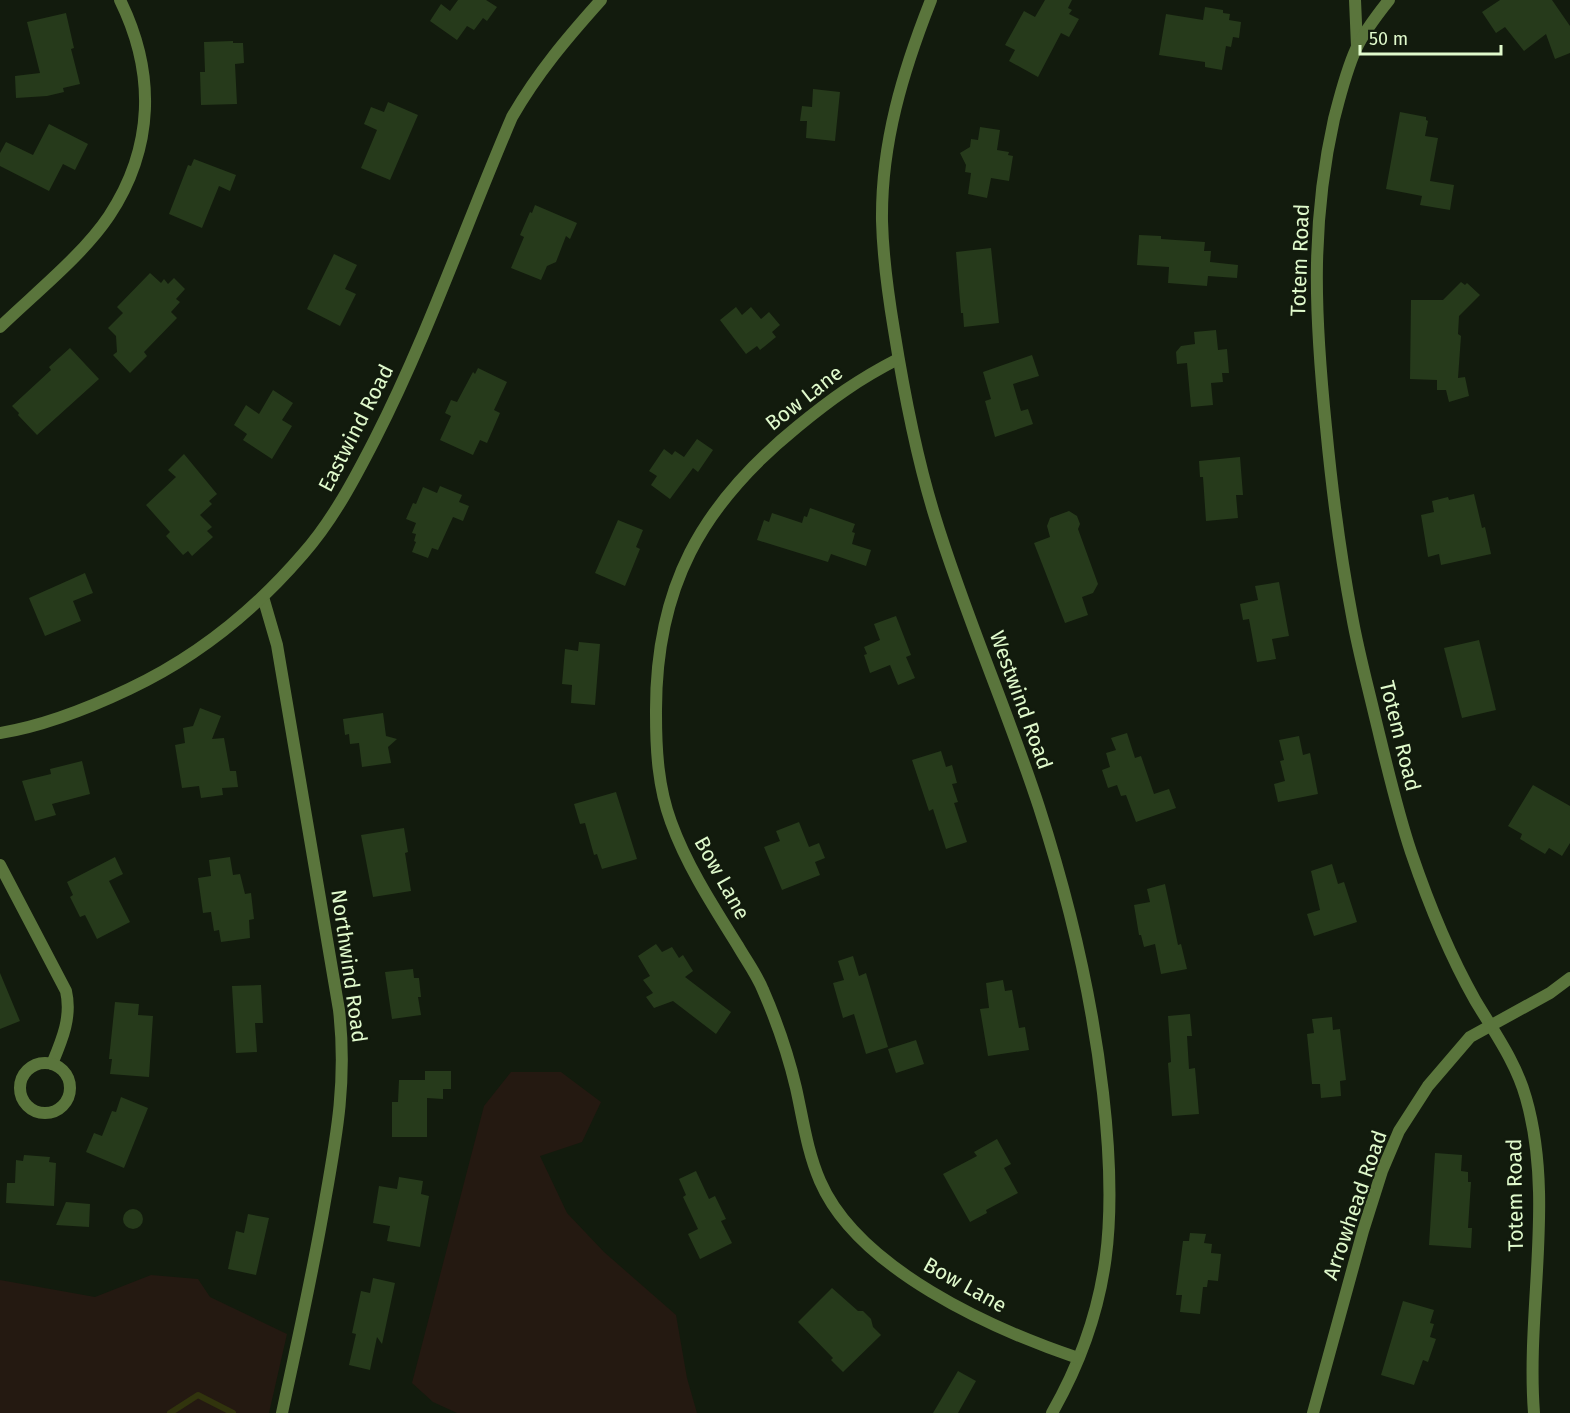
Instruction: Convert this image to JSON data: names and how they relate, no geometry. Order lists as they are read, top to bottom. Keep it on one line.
{"streets":{"street":["Totem Road","Bow Lane","Eastwind Road","Westwind Road","Northwind Road","Arrowhead Road"]},"crossings":[["Totem Road","Arrowhead Road"],["Bow Lane","Westwind Road"],["Eastwind Road","Northwind Road"]],"scale_bar":"50 m"}
